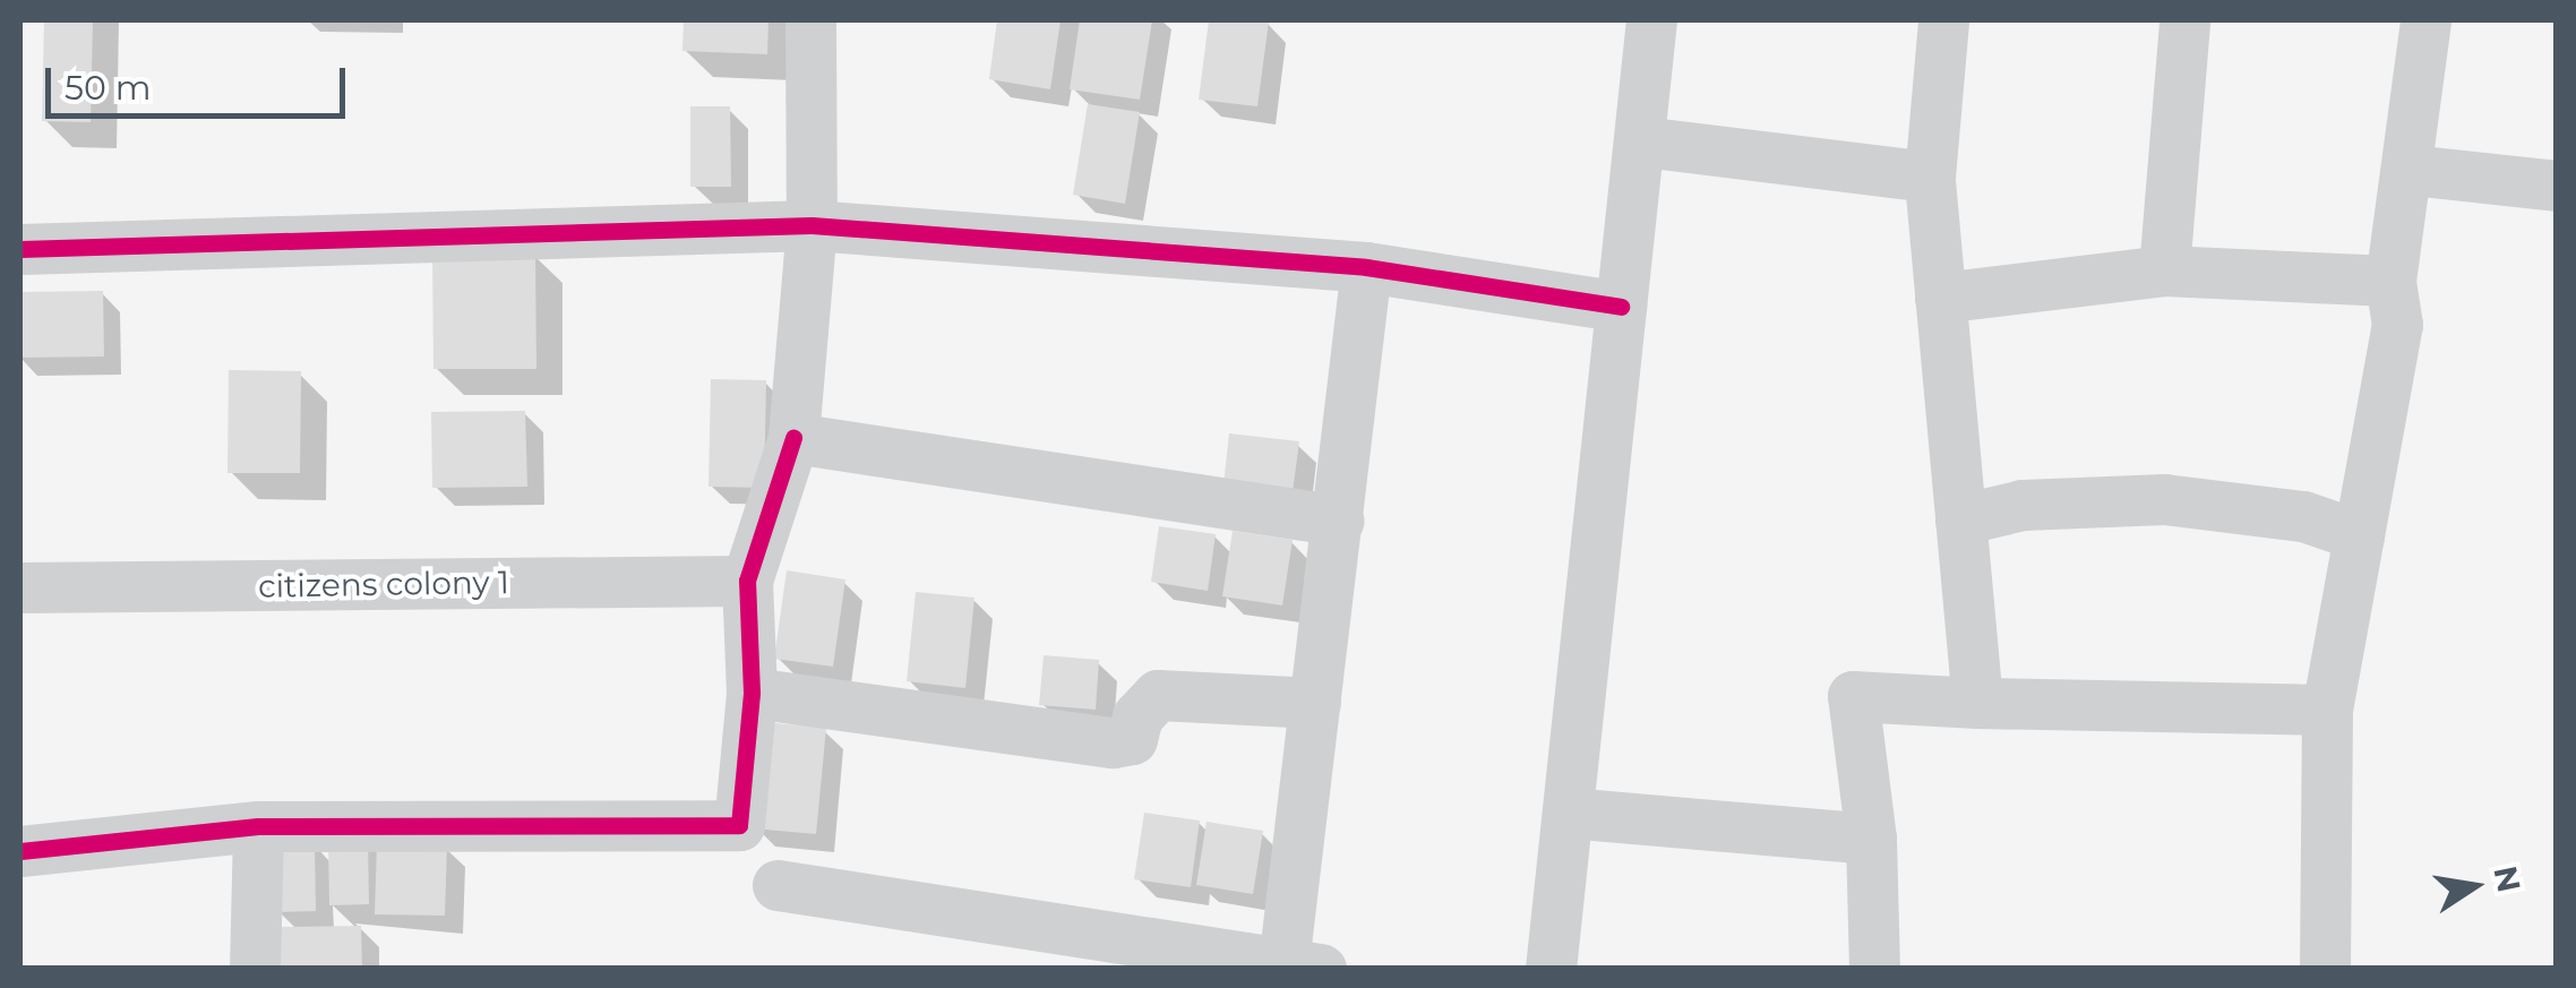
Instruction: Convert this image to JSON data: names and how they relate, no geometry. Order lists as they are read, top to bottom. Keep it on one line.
{"streets":{"street":["citizens colony 1"]},"scale_bar":"50 m","north":"right"}
